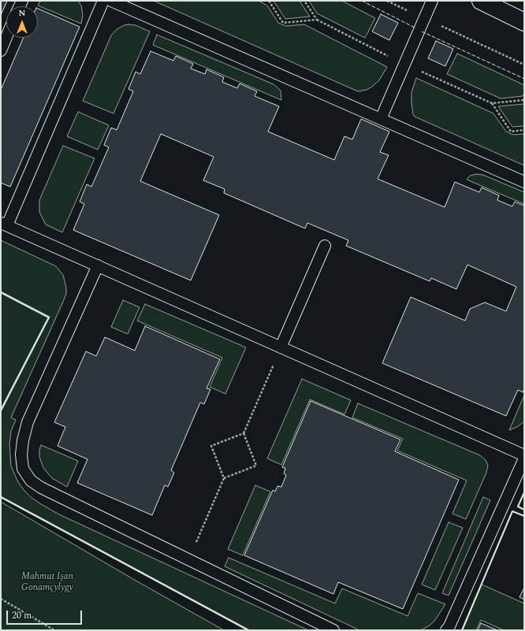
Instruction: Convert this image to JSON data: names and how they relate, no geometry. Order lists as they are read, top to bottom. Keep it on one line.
{"parks":["Mahmut Işan Gonamçylygy"],"scale_bar":"20 m","north":"top"}
